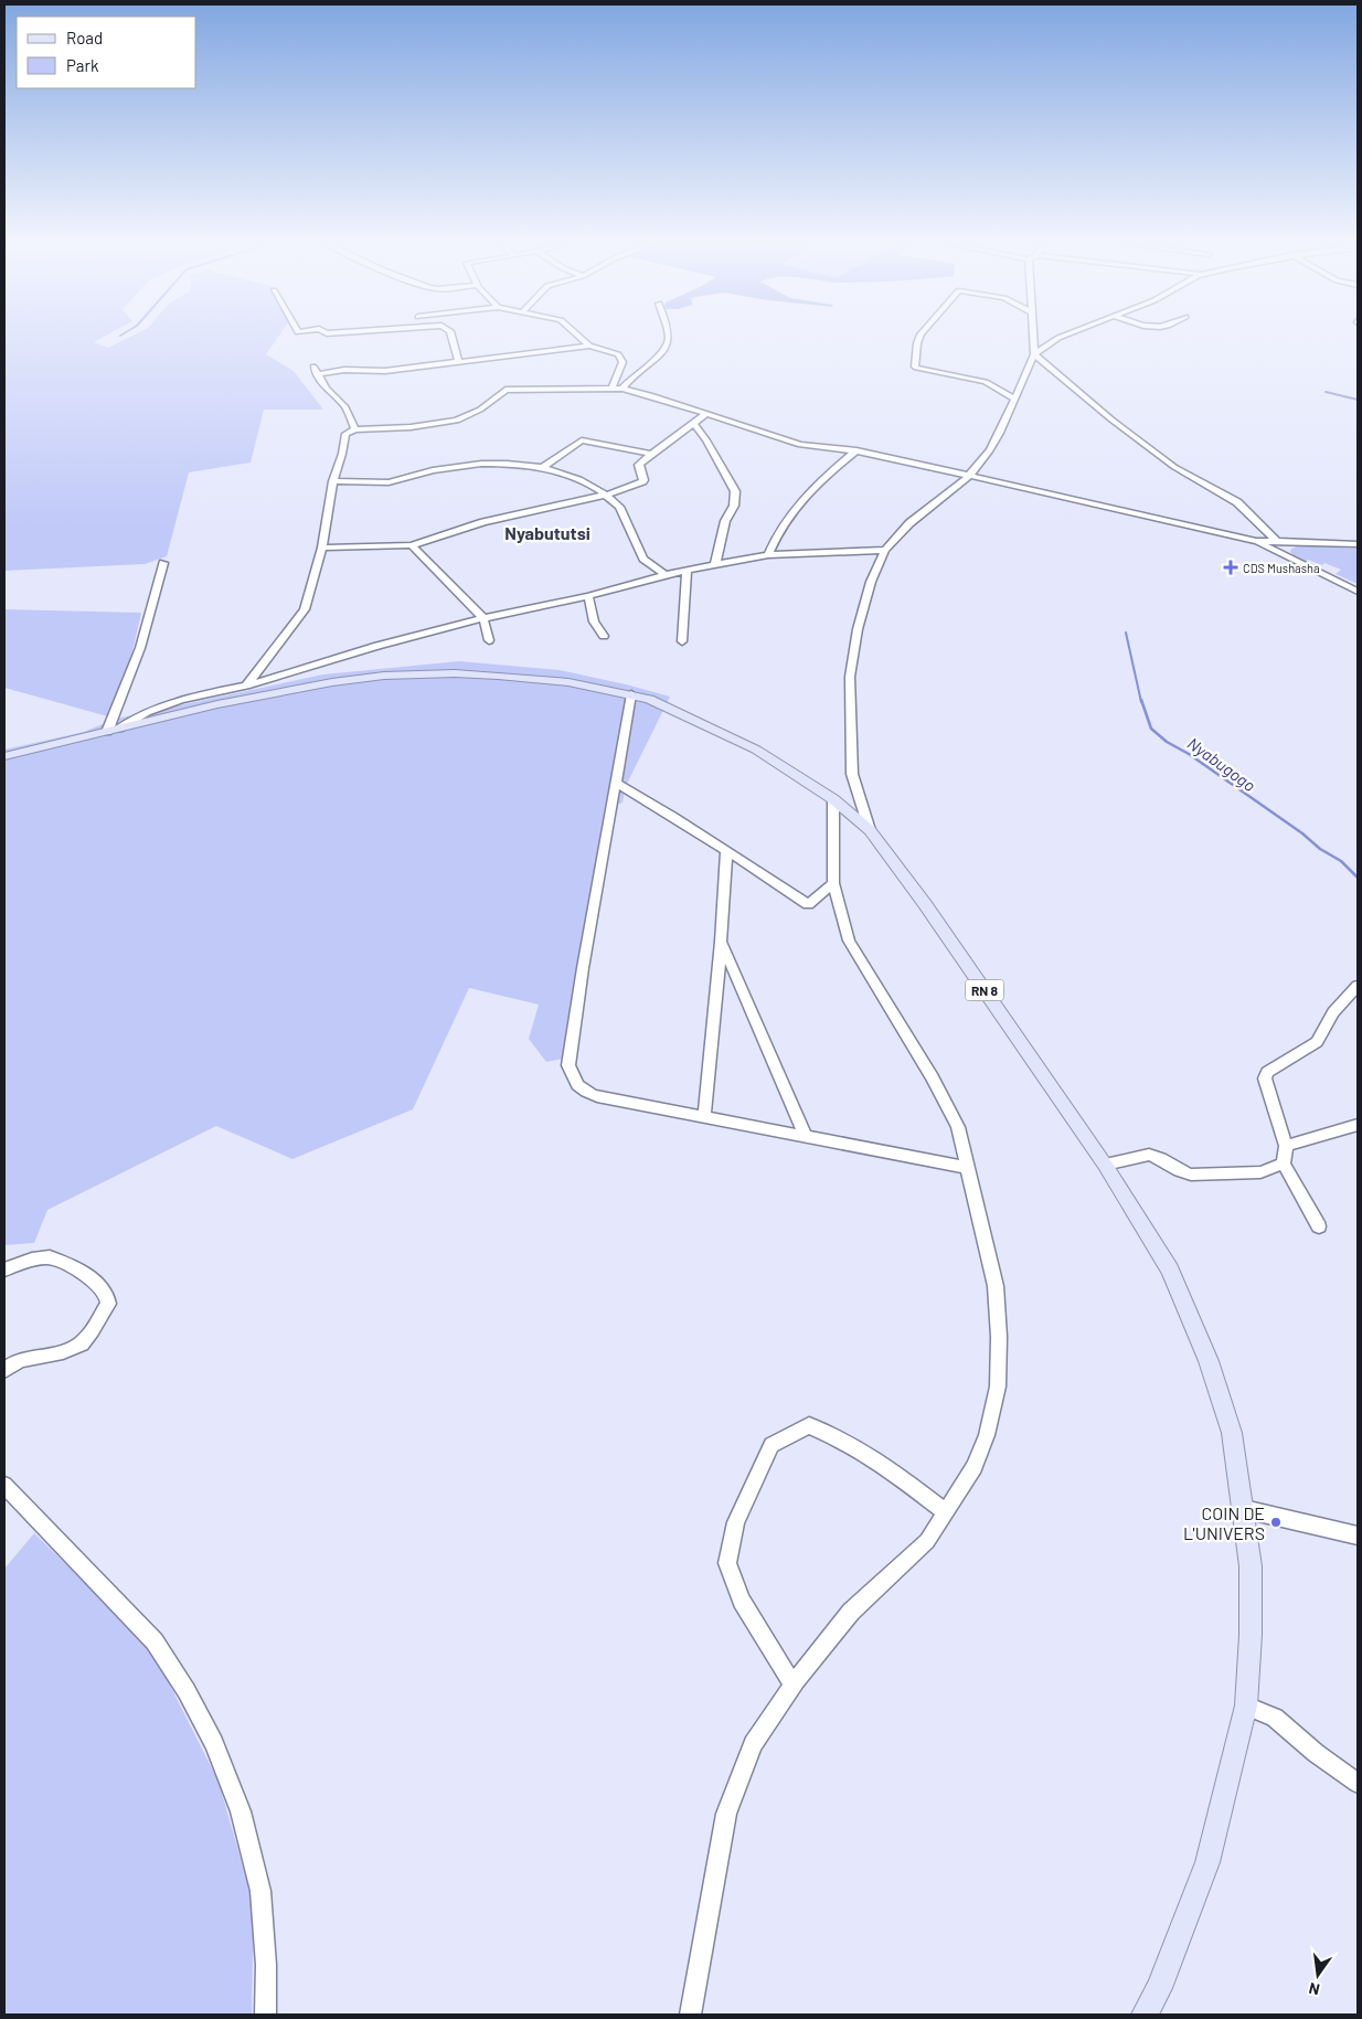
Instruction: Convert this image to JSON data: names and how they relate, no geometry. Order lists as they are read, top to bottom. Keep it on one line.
{"streets":{"main road":["RN 8"]},"districts":["Nyabututsi"],"water":["Nyabugogo"],"places":{"health":["CDS Mushasha"],"other":["COIN DE L'UNIVERS"]},"legend":["Road","Park"],"north":"bottom"}
